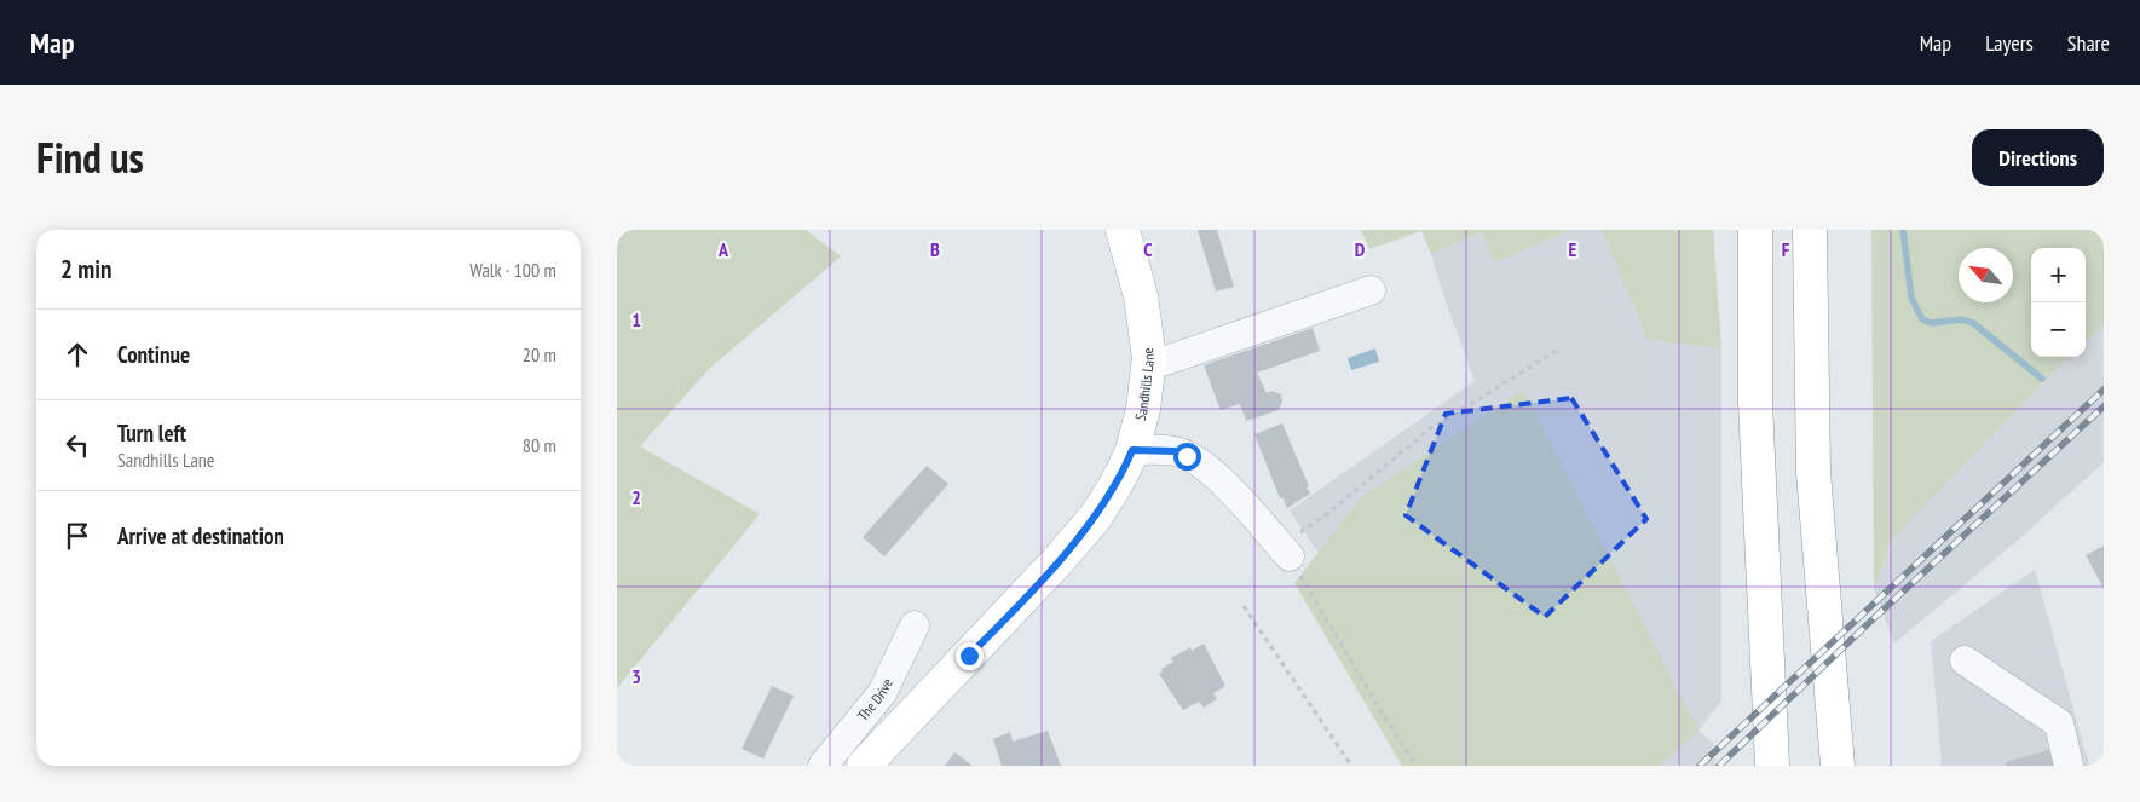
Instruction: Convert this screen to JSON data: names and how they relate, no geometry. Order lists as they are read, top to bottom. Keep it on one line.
{"streets":{"main road":["Sandhills Lane"],"street":["The Drive"]},"north":"top left","page":{"header":"Map","nav":["Map","Layers","Share"],"title":"Find us","buttons":"Directions","heading":["2 min","Walk · 100 m"],"map_buttons":["+","−"],"list":[["Continue","20 m"],["Turn left","Sandhills Lane","80 m"],"Arrive at destination"]},"grid":{"columns":["A","B","C","D","E","F"],"rows":["1","2","3"]}}
